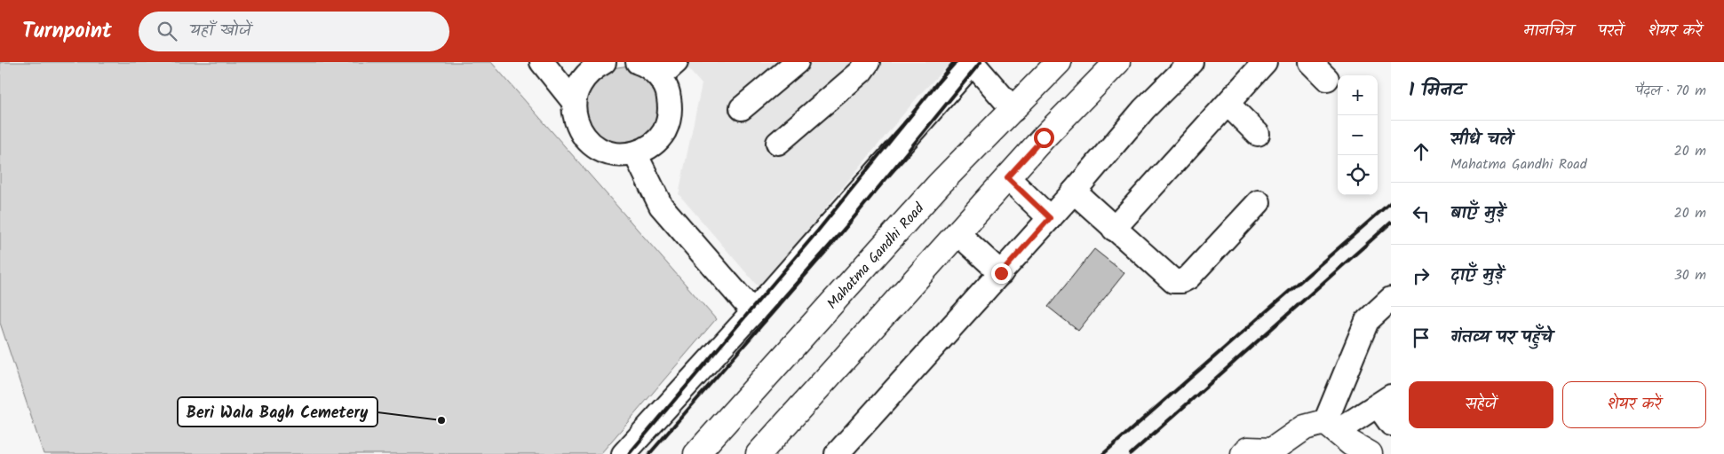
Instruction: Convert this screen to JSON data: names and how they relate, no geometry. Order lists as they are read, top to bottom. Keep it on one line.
{"streets":{"main road":["Mahatma Gandhi Road"]},"places":["Beri Wala Bagh Cemetery"],"page":{"header":"Turnpoint","search":"यहाँ खोजें","nav":["मानचित्र","परतें","शेयर करें"],"heading":["1 मिनट","पैदल · 70 m"],"map_buttons":["+","−"],"list":[["सीधे चलें","Mahatma Gandhi Road","20 m"],["बाएँ मुड़ें","20 m"],["दाएँ मुड़ें","30 m"],"गंतव्य पर पहुँचे"],"buttons":["सहेजें","शेयर करें"]}}
